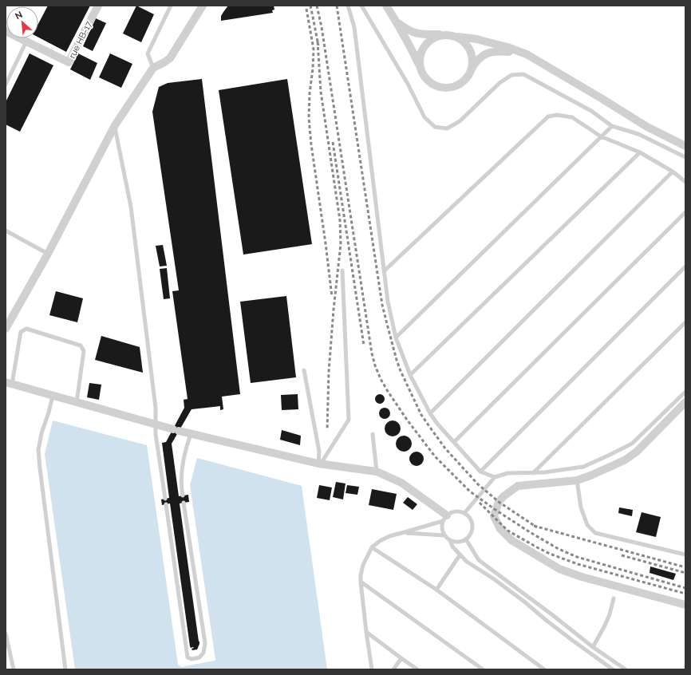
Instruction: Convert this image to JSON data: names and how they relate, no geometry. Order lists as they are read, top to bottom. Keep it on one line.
{"streets":{"street":["rue HB-17"]},"north":"top left"}
